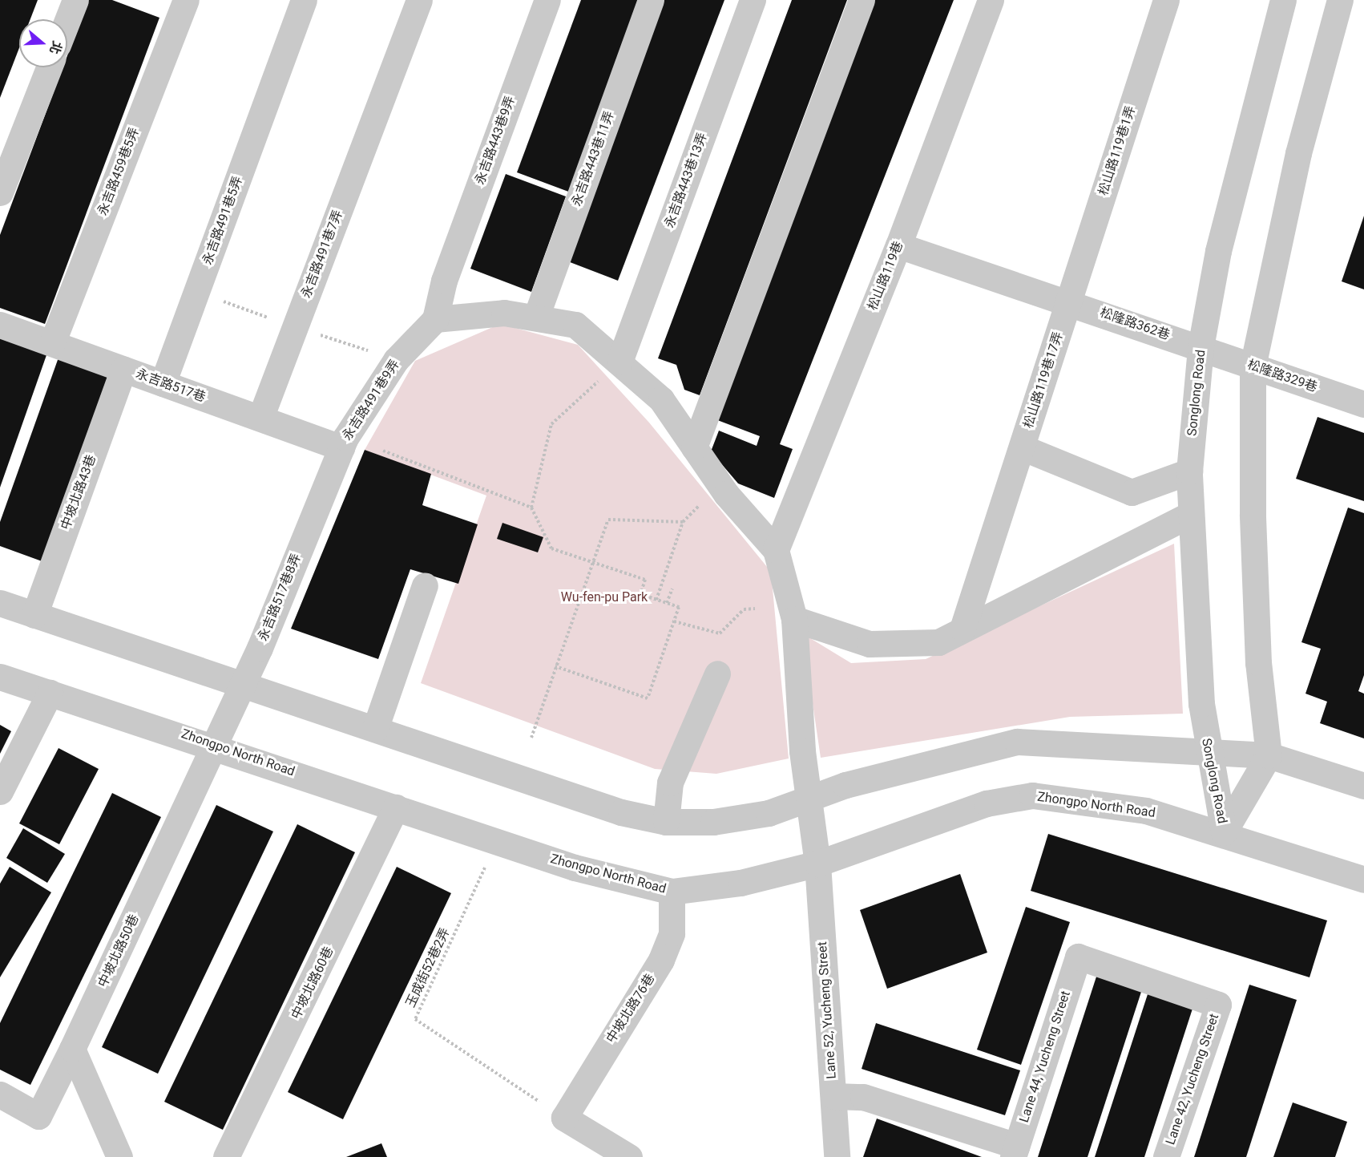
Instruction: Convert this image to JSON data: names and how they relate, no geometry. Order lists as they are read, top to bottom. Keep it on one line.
{"streets":{"street":["永吉路443巷9弄","松山路119巷1弄","永吉路443巷11弄","永吉路459巷5弄","永吉路443巷13弄","永吉路491巷5弄","永吉路491巷7弄","松山路119巷","松隆路362巷","松隆路329巷","松山路119巷17弄","永吉路517巷","Songlong Road","永吉路491巷9弄","中坡北路43巷","永吉路517巷8弄","Zhongpo North Road","中坡北路50巷","中坡北路60巷","中坡北路76巷","Lane 52, Yucheng Street","Lane 44, Yucheng Street","Lane 42, Yucheng Street"],"path":["玉成街52巷2弄"]},"crossings":[["永吉路443巷9弄","永吉路491巷9弄"],["松山路119巷1弄","松隆路362巷"],["松山路119巷1弄","松山路119巷17弄"],["永吉路459巷5弄","永吉路517巷"],["永吉路491巷5弄","永吉路517巷"],["永吉路491巷7弄","永吉路517巷"],["松山路119巷","Lane 52, Yucheng Street"],["松隆路362巷","松隆路329巷"],["松隆路362巷","松山路119巷17弄"],["松隆路362巷","Songlong Road"],["松隆路329巷","Songlong Road"],["永吉路517巷","永吉路491巷9弄"],["永吉路517巷","中坡北路43巷"],["永吉路517巷","永吉路517巷8弄"],["Songlong Road","Zhongpo North Road"],["永吉路491巷9弄","永吉路517巷8弄"],["永吉路517巷8弄","Zhongpo North Road"],["永吉路517巷8弄","中坡北路50巷"],["Zhongpo North Road","中坡北路50巷"],["Zhongpo North Road","玉成街52巷2弄"],["Zhongpo North Road","中坡北路60巷"],["Zhongpo North Road","中坡北路76巷"],["Zhongpo North Road","Lane 52, Yucheng Street"],["玉成街52巷2弄","中坡北路76巷"],["Lane 44, Yucheng Street","Lane 42, Yucheng Street"]],"parks":["Wu-fen-pu Park"],"north":"right"}
